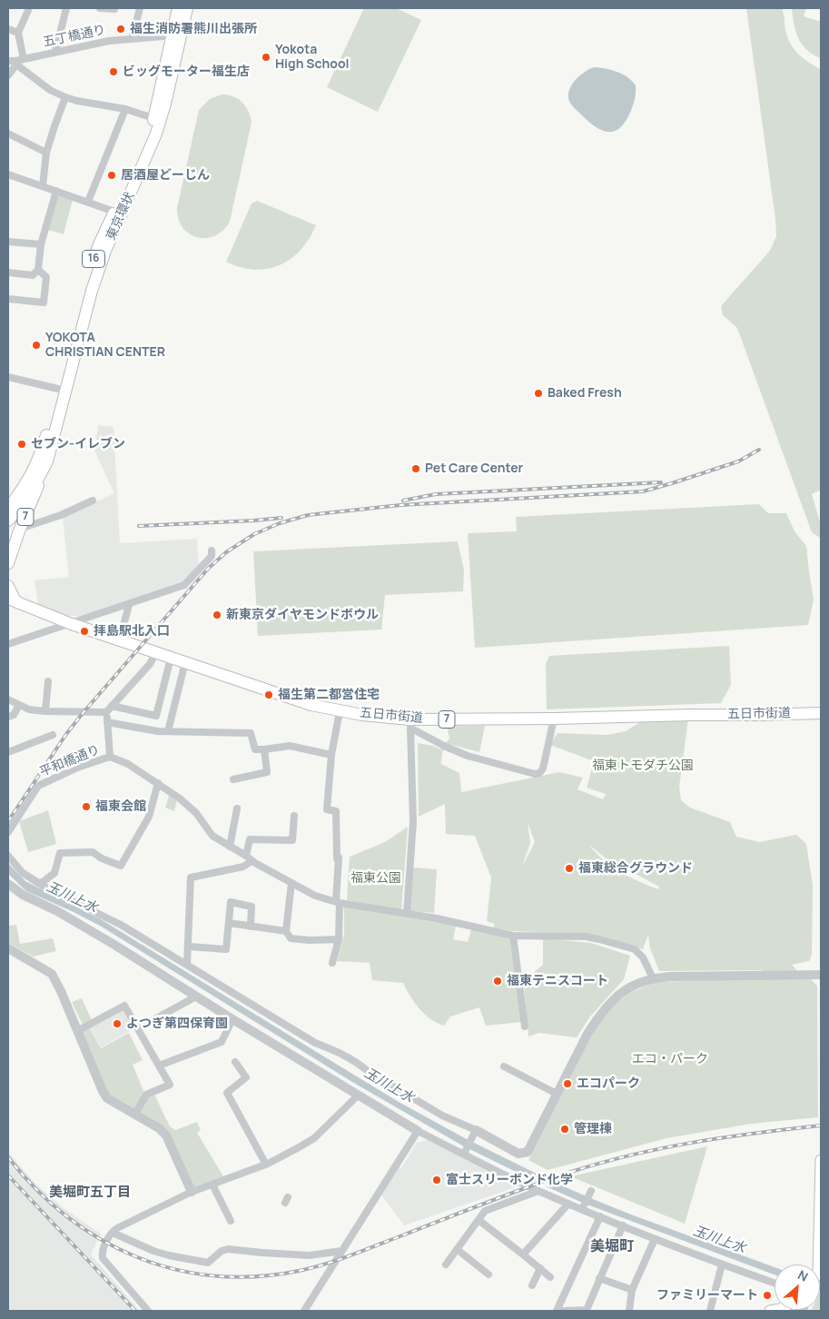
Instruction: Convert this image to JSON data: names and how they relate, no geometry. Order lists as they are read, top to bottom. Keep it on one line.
{"streets":{"main road":["東京環状","16","7","五日市街道"],"street":["五丁橋通り","平和橋通り"]},"crossings":[["五丁橋通り","東京環状"],["東京環状","7"]],"districts":["美堀町五丁目","美堀町"],"water":["玉川上水"],"parks":["福東トモダチ公園","福東公園","エコ・パーク"],"places":["福生消防署熊川出張所","Yokota High School","ビッグモーター福生店","居酒屋どーじん","YOKOTA CHRISTIAN CENTER","Baked Fresh","セブン-イレブン","Pet Care Center","新東京ダイヤモンドボウル","拝島駅北入口","福生第二都営住宅","福東会館","福東総合グラウンド","福東テニスコート","よつぎ第四保育園","エコパーク","管理棟","富士スリーボンド化学","ファミリーマート"],"north":"top right"}
